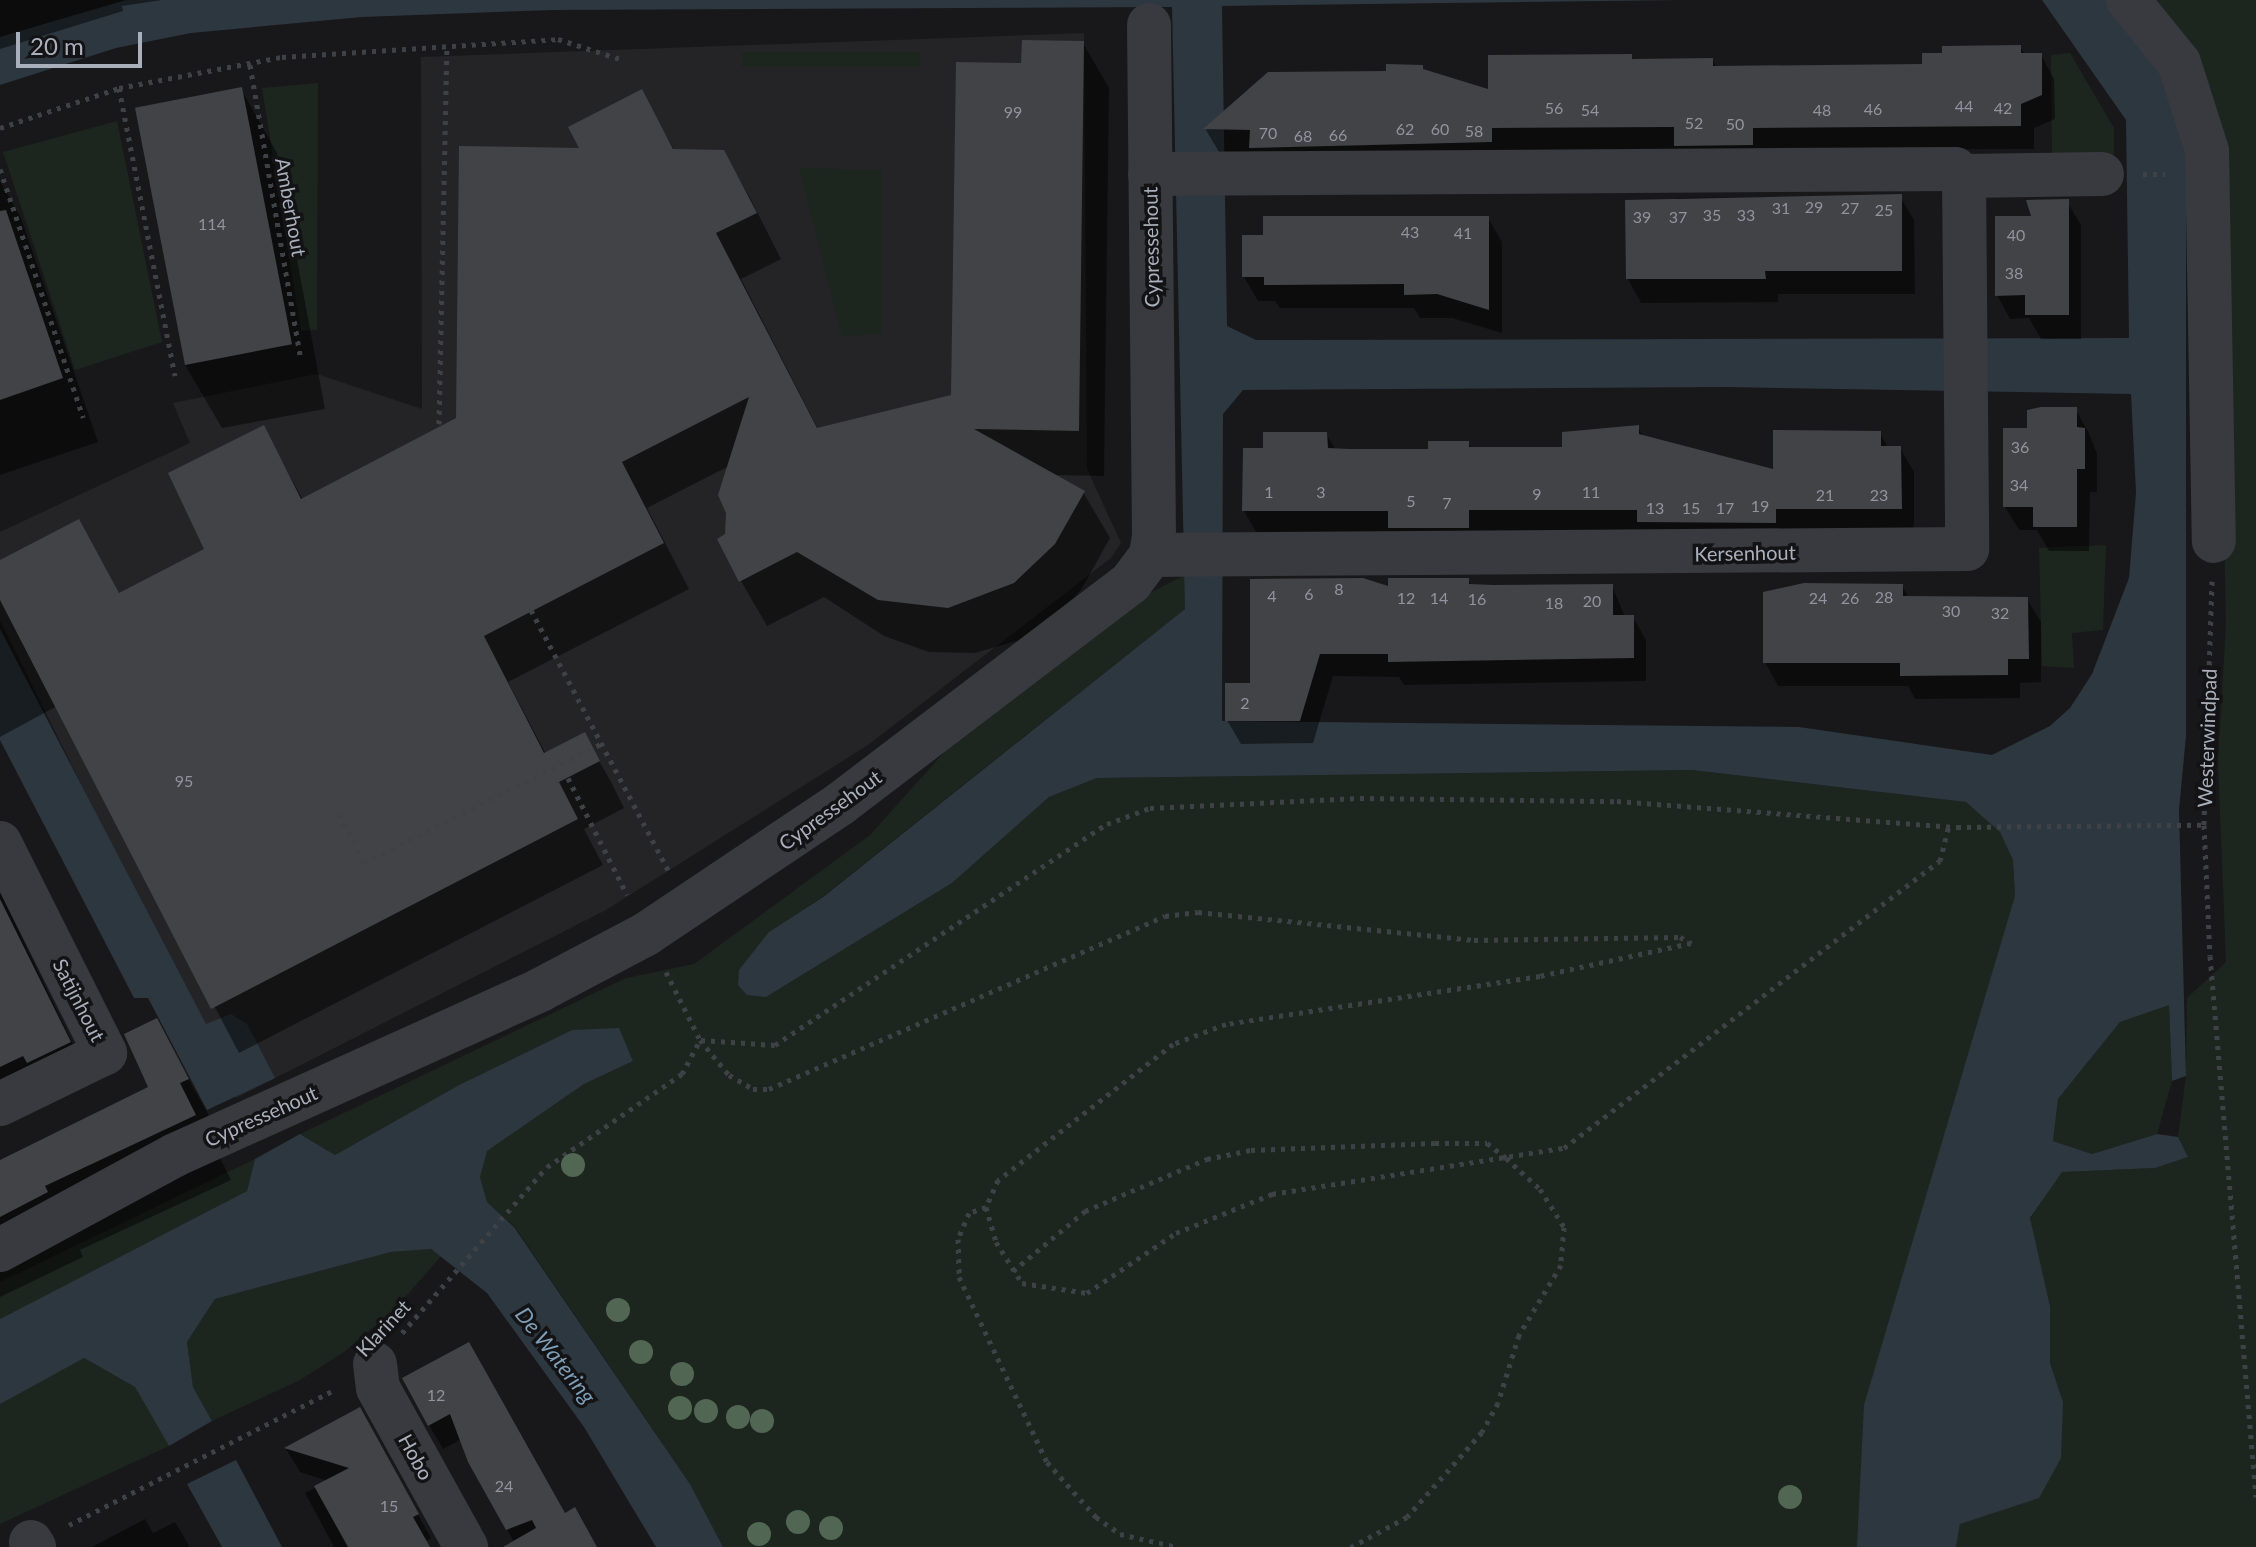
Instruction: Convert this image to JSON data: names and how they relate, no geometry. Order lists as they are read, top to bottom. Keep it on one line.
{"streets":{"street":["Cypressehout","Kersenhout","Satijnhout","Hobo"],"path":["Amberhout","Westerwindpad","Klarinet"]},"crossings":[["Cypressehout","Kersenhout"],["Klarinet","Hobo"]],"water":["De Watering"],"house_numbers":["44","56","42","46","54","48","99","52","50","62","60","58","70","66","68","29","31","27","25","35","33","39","37","114","43","41","40","38","36","34","1","3","11","9","21","23","5","7","19","13","15","17","8","6","4","28","12","14","24","26","16","20","18","30","32","2","95","12","24","15"],"scale_bar":"20 m"}
